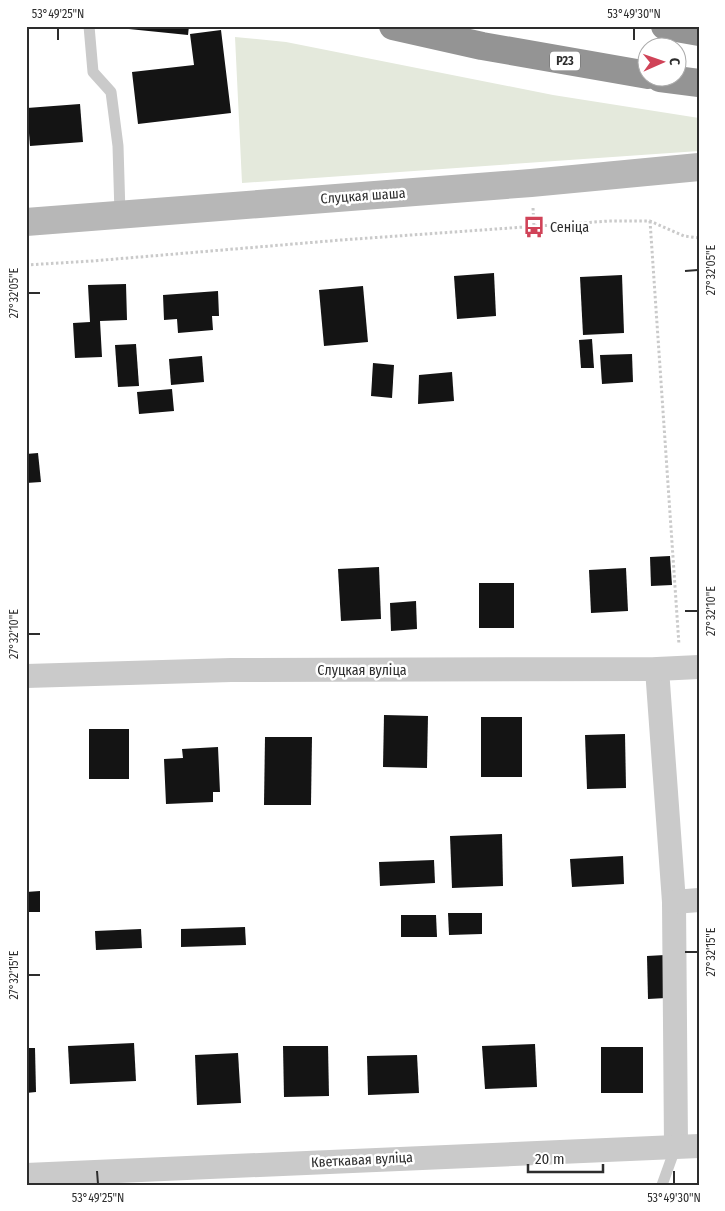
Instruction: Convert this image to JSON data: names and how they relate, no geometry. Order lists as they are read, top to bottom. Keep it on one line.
{"streets":{"highway":["Р23"],"street":["Слуцкая шаша","Слуцкая вуліца","Кветкавая вуліца"]},"places":{"bus stop":["Сеніца"]},"scale_bar":"20 m","north":"right","coordinates":["53°49'25\"N","53°49'30\"N","27°32'05\"E","27°32'10\"E","27°32'15\"E"]}
